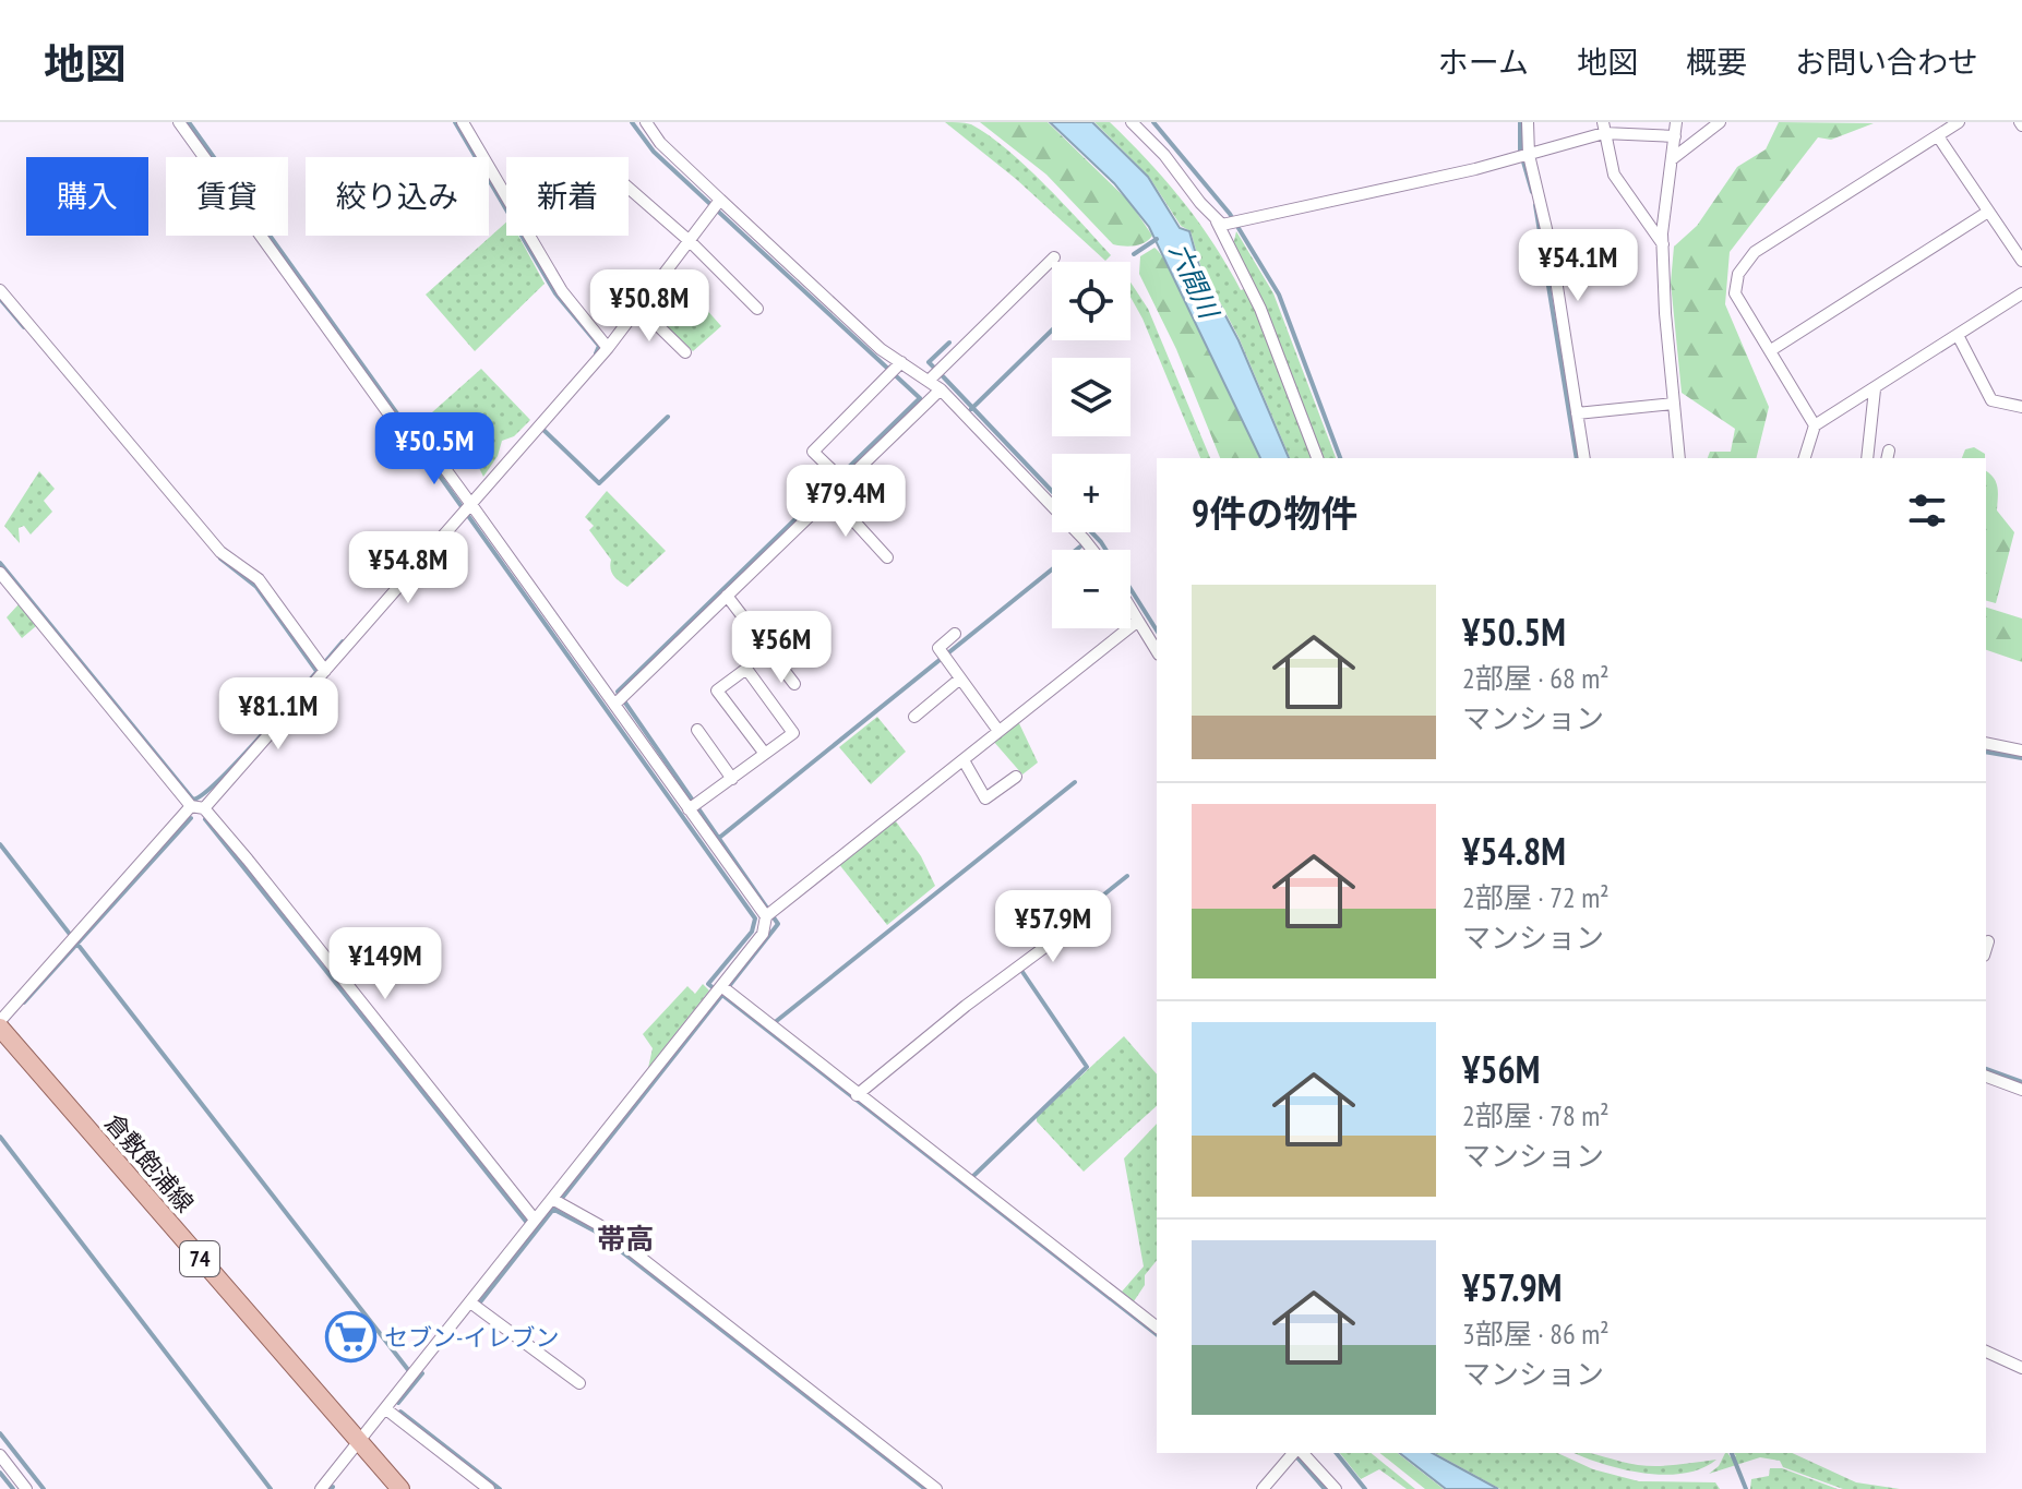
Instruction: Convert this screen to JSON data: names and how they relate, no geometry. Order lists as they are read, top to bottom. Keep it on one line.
{"streets":{"main road":["倉敷飽浦線","74"]},"districts":["帯高"],"water":["六間川"],"places":{"supermarket":["セブン-イレブン"]},"page":{"header":"地図","nav":["ホーム","地図","概要","お問い合わせ"],"chip":["購入","賃貸","絞り込み","新着"],"price":["¥54.1M","¥50.8M","¥50.5M","¥79.4M","¥54.8M","¥56M","¥81.1M","¥57.9M","¥149M"],"map_buttons":["+","−"],"heading":"9件の物件","list":[{"name":"¥50.5M","note":"2部屋 · 68 m² · マンション"},{"name":"¥54.8M","note":"2部屋 · 72 m² · マンション"},{"name":"¥56M","note":"2部屋 · 78 m² · マンション"},{"name":"¥57.9M","note":"3部屋 · 86 m² · マンション"}]}}
